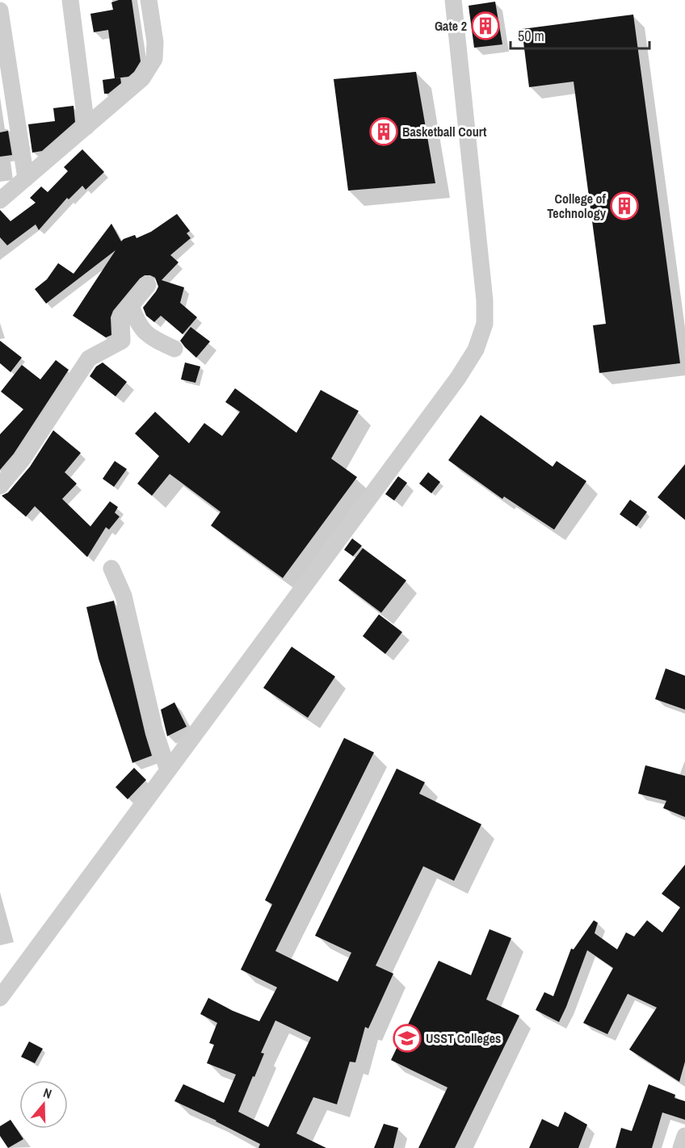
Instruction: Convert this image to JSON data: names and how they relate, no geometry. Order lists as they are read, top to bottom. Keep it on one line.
{"places":{"building":["Gate 2","Basketball Court","College of Technology"],"school or university":["USST Colleges"]},"scale_bar":"50 m","north":"top"}
